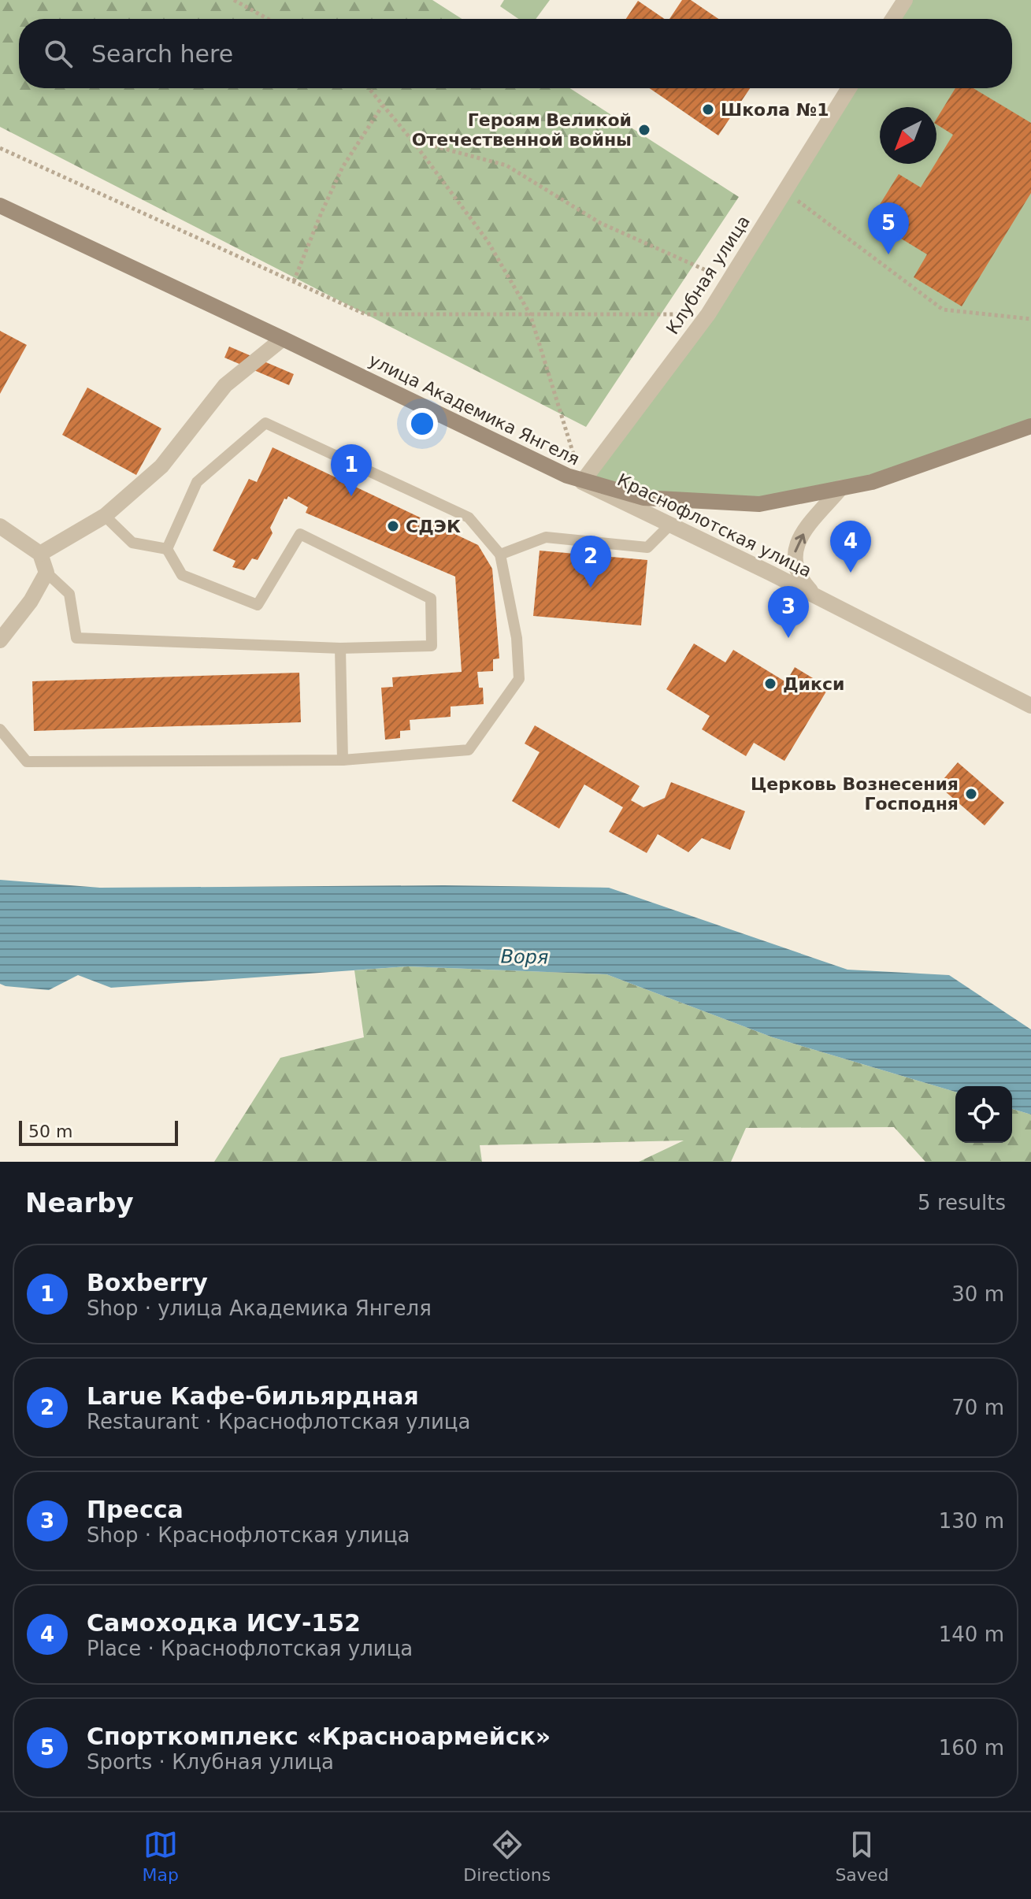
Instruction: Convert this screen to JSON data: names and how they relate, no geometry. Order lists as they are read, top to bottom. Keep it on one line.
{"streets":{"main road":["улица Академика Янгеля"],"street":["Клубная улица","Краснофлотская улица"]},"crossings":[["Клубная улица","улица Академика Янгеля"],["Клубная улица","Краснофлотская улица"],["улица Академика Янгеля","Краснофлотская улица"]],"water":["Воря"],"places":["Школа №1","Героям Великой Отечественной войны","СДЭК","Дикси","Церковь Вознесения Господня"],"scale_bar":"50 m","north":"bottom left","page":{"search":"Search here","pins":["5","1","4","2","3"],"scale":"50 m","heading":["Nearby","5 results"],"list":[{"mark":"1","name":"Boxberry","note":"Shop · улица Академика Янгеля","value":"30 m"},{"mark":"2","name":"Larue Кафе-бильярдная","note":"Restaurant · Краснофлотская улица","value":"70 m"},{"mark":"3","name":"Пресса","note":"Shop · Краснофлотская улица","value":"130 m"},{"mark":"4","name":"Самоходка ИСУ-152","note":"Place · Краснофлотская улица","value":"140 m"},{"mark":"5","name":"Спорткомплекс «Красноармейск»","note":"Sports · Клубная улица","value":"160 m"}],"nav":["Map","Directions","Saved"]}}
